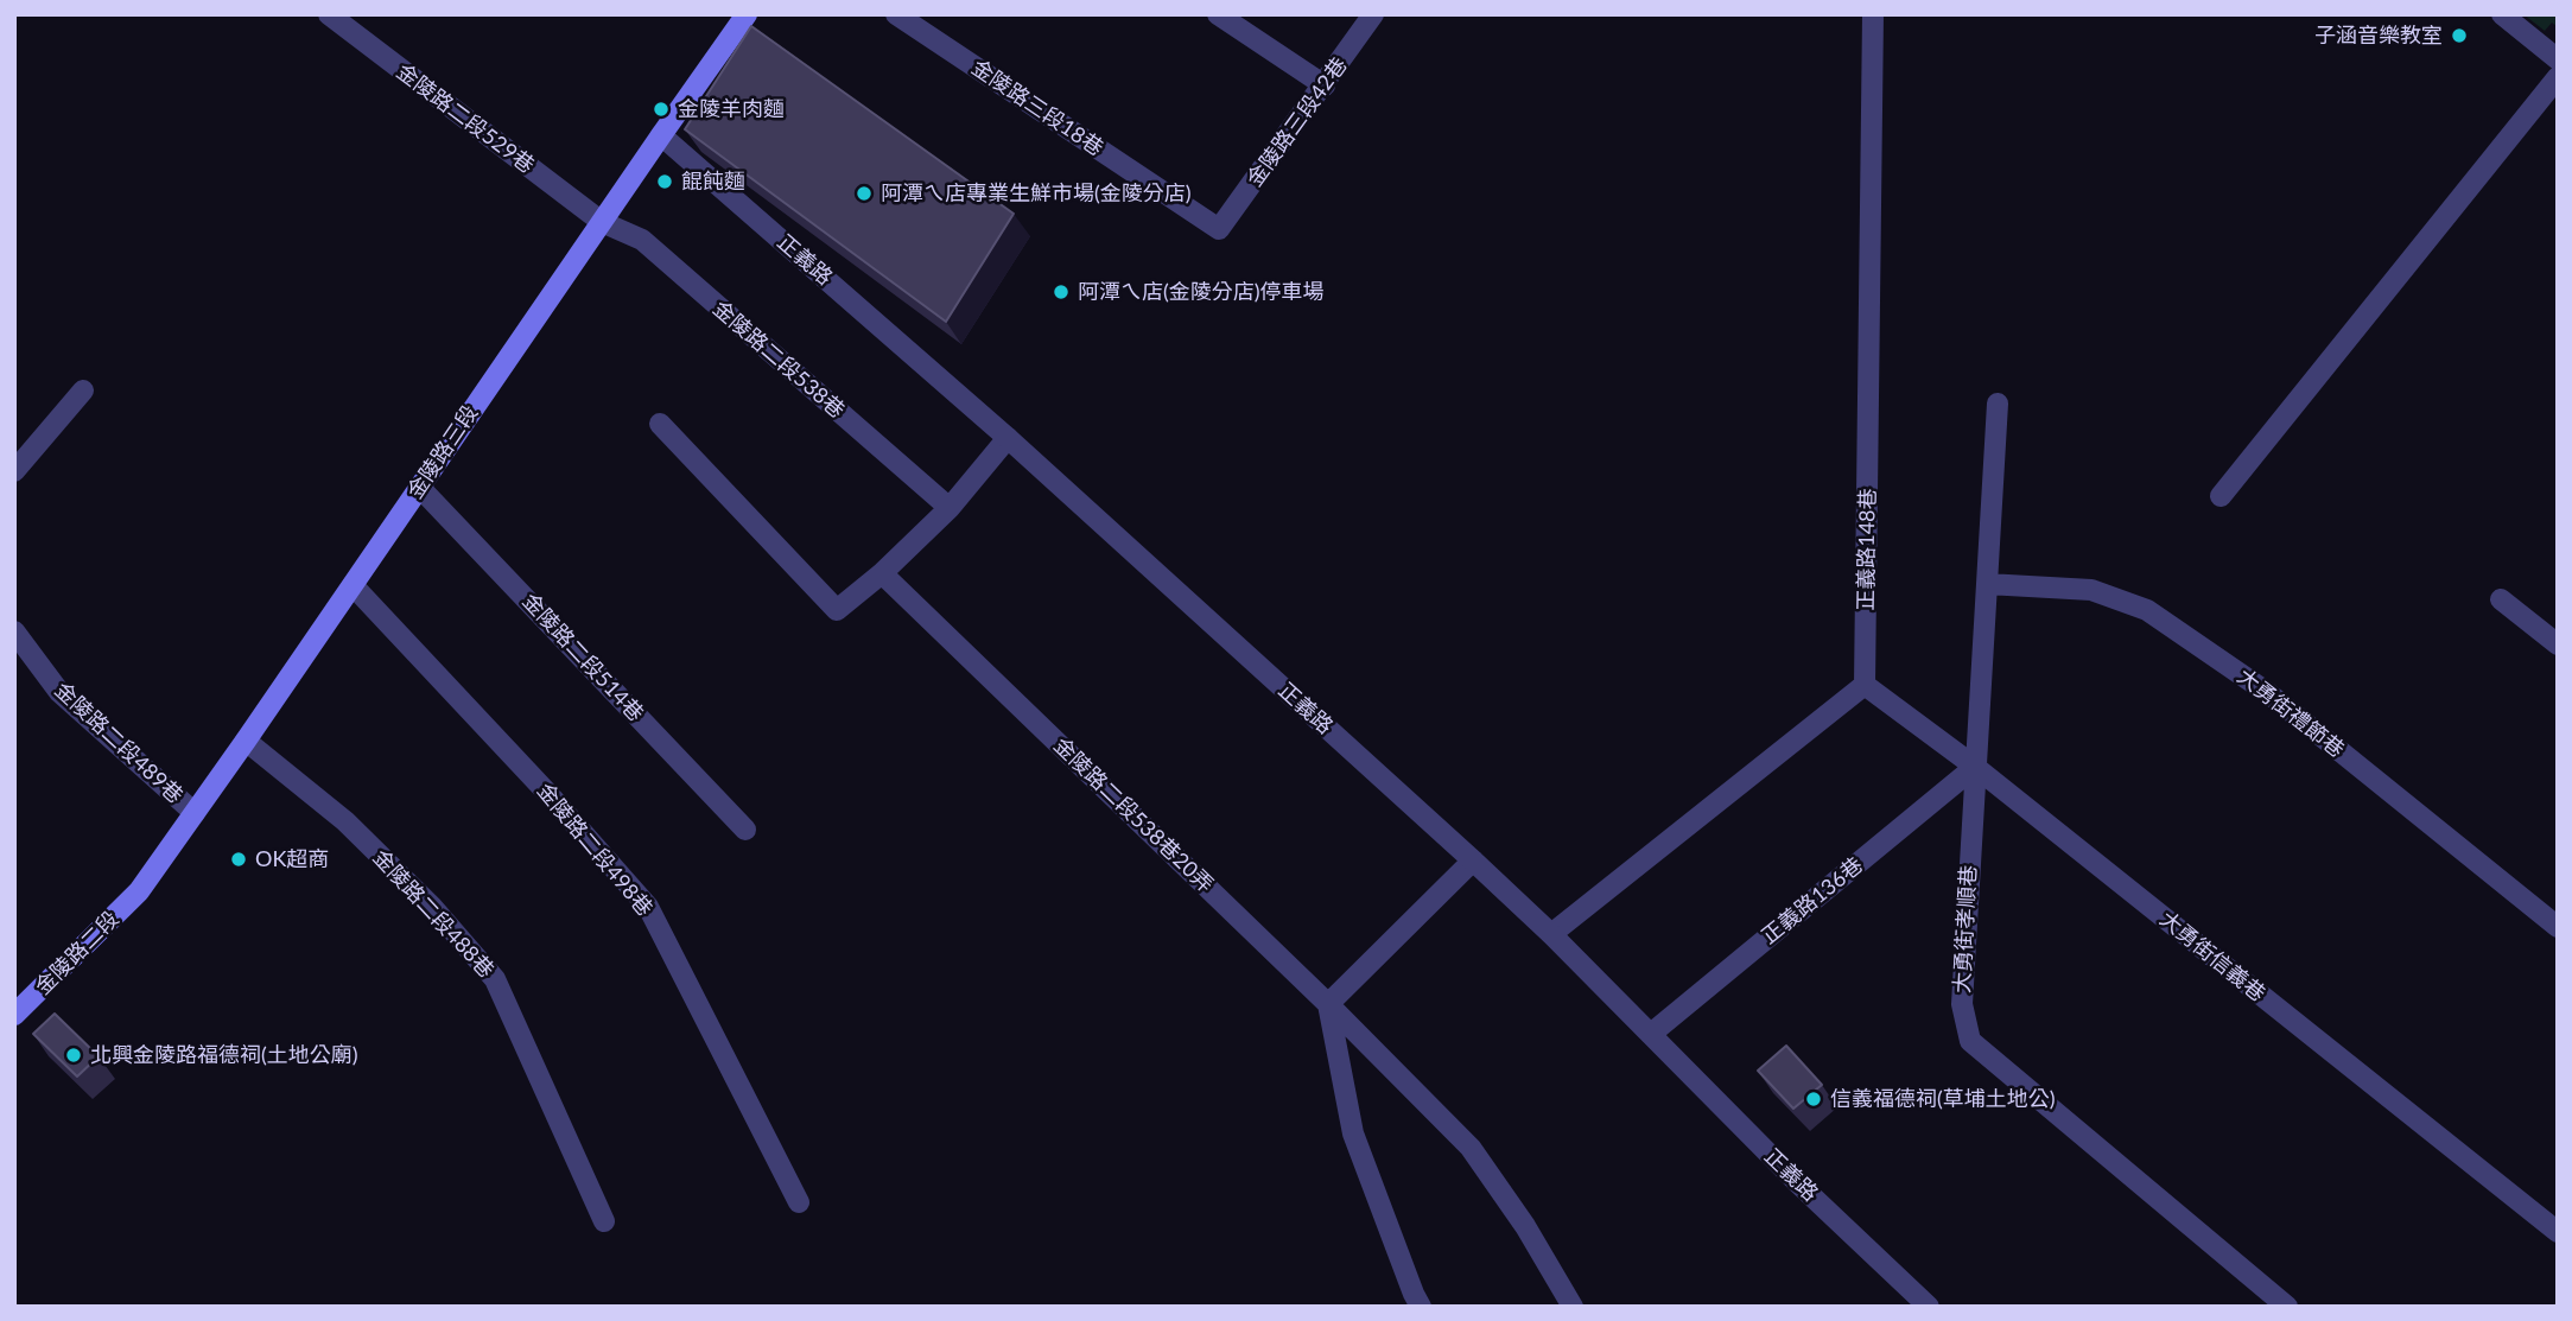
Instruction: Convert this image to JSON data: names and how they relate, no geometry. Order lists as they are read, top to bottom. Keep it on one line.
{"streets":{"main road":["金陵路三段","金陵路二段"],"street":["金陵路三段18巷","金陵路二段529巷","金陵路三段42巷","正義路","金陵路二段538巷","正義路148巷","金陵路二段514巷","大勇街禮節巷","金陵路二段489巷","金陵路二段538巷20弄","金陵路二段498巷","正義路136巷","金陵路二段488巷","大勇街孝順巷","大勇街信義巷"]},"crossings":[["金陵路三段18巷","金陵路三段42巷"],["金陵路二段529巷","金陵路二段538巷"],["金陵路二段529巷","金陵路三段"],["正義路","金陵路三段"],["正義路","正義路136巷"],["金陵路二段538巷","金陵路三段"],["金陵路三段","金陵路二段514巷"],["金陵路三段","金陵路二段489巷"],["金陵路三段","金陵路二段498巷"],["金陵路三段","金陵路二段488巷"],["金陵路三段","金陵路二段"],["正義路148巷","大勇街信義巷"],["大勇街禮節巷","大勇街孝順巷"],["正義路136巷","大勇街孝順巷"],["正義路136巷","大勇街信義巷"],["大勇街孝順巷","大勇街信義巷"]],"places":["子涵音樂教室","金陵羊肉麵","餛飩麵","阿潭ㄟ店專業生鮮市場(金陵分店)","阿潭ㄟ店(金陵分店)停車場","OK超商","北興金陵路福德祠(土地公廟)","信義福德祠(草埔土地公)"]}
